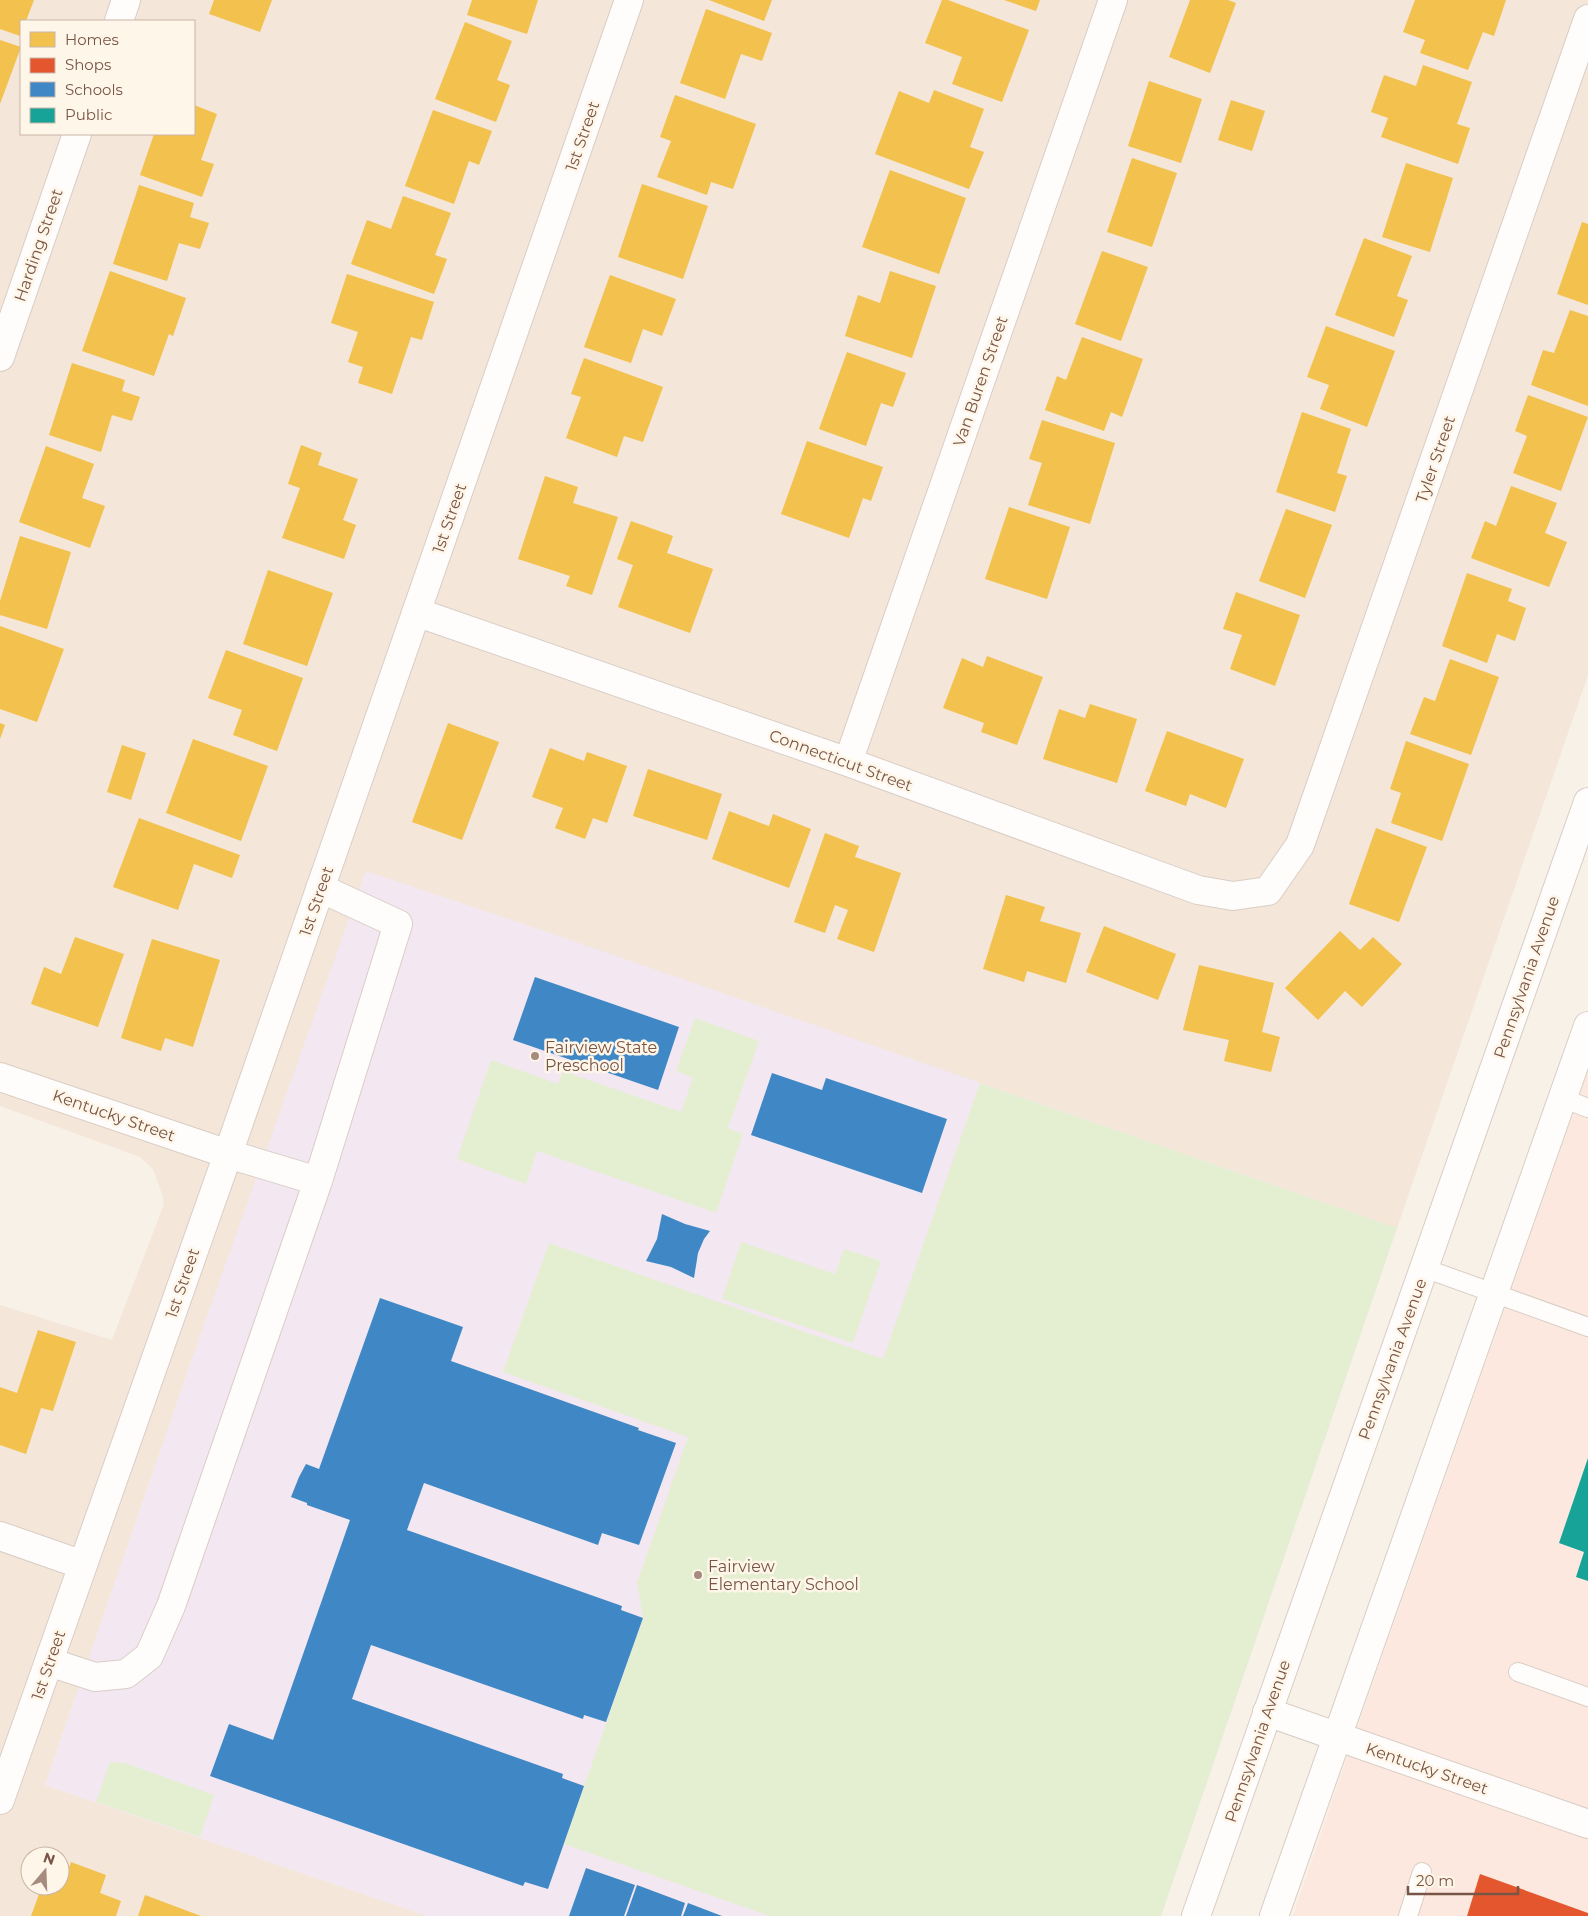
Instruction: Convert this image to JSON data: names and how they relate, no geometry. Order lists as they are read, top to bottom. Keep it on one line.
{"streets":{"street":["1st Street","Harding Street","Van Buren Street","Tyler Street","Connecticut Street","Pennsylvania Avenue","Kentucky Street"]},"crossings":[["1st Street","Connecticut Street"],["1st Street","Kentucky Street"],["Van Buren Street","Connecticut Street"],["Tyler Street","Connecticut Street"],["Pennsylvania Avenue","Kentucky Street"]],"places":["Fairview State Preschool","Fairview Elementary School"],"legend":["Homes","Shops","Schools","Public"],"scale_bar":"20 m","north":"top"}
